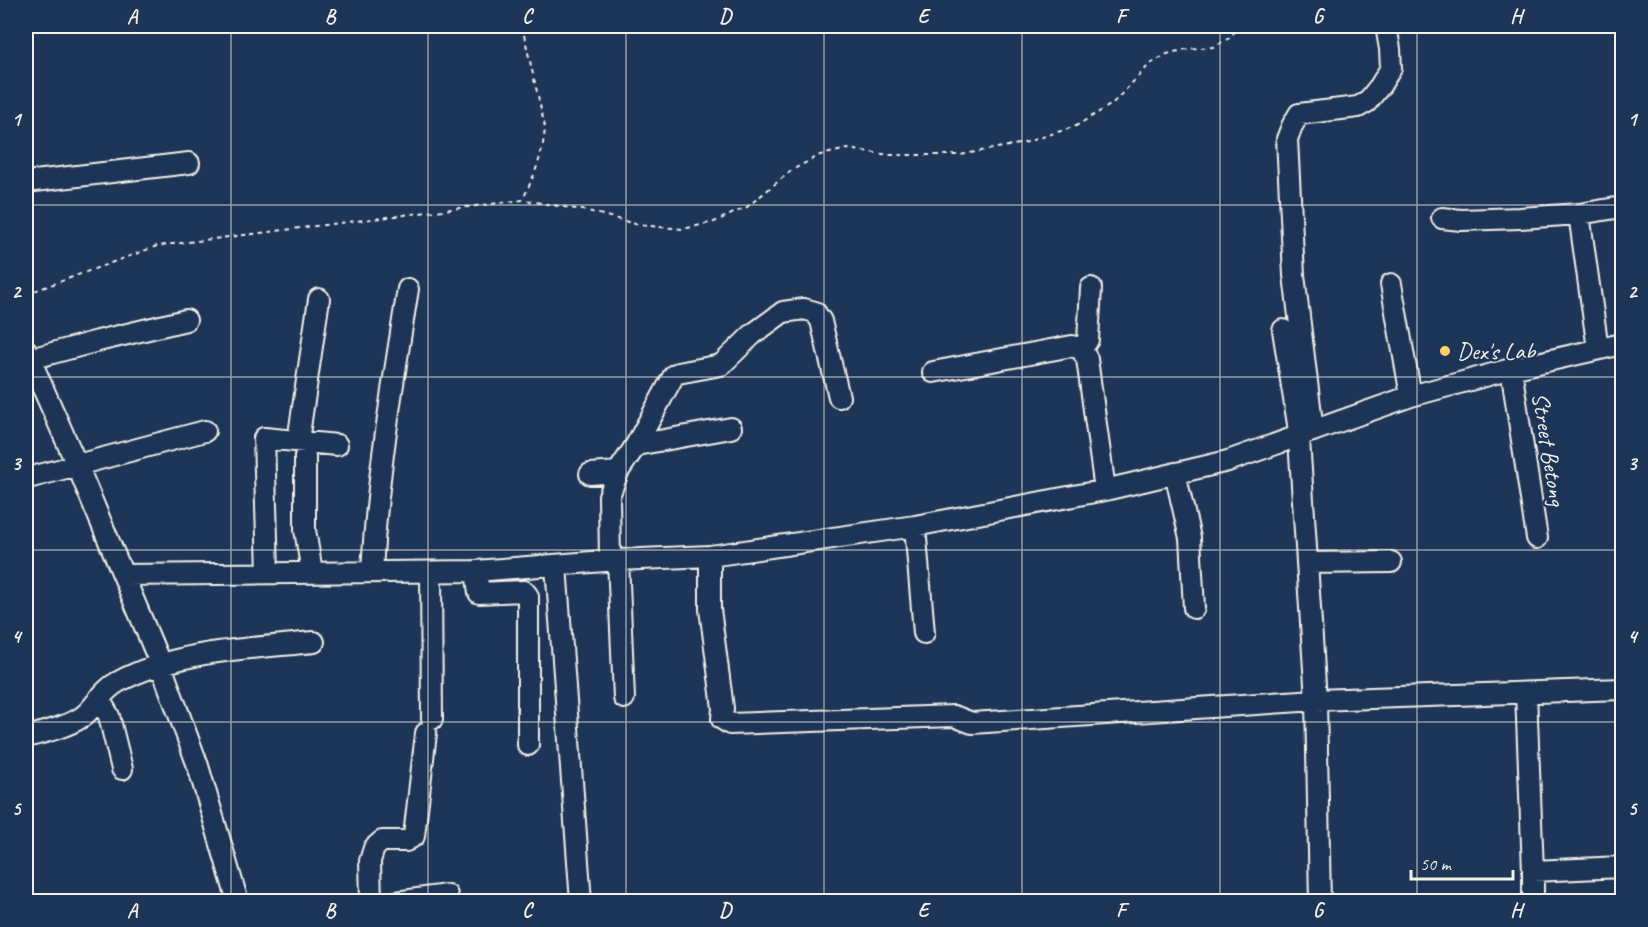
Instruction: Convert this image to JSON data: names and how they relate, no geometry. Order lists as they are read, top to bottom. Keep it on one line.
{"streets":{"street":["Street Betong"]},"places":["Dex's Lab"],"scale_bar":"50 m","grid":{"columns":["A","B","C","D","E","F","G","H"],"rows":["1","2","3","4","5"]}}
